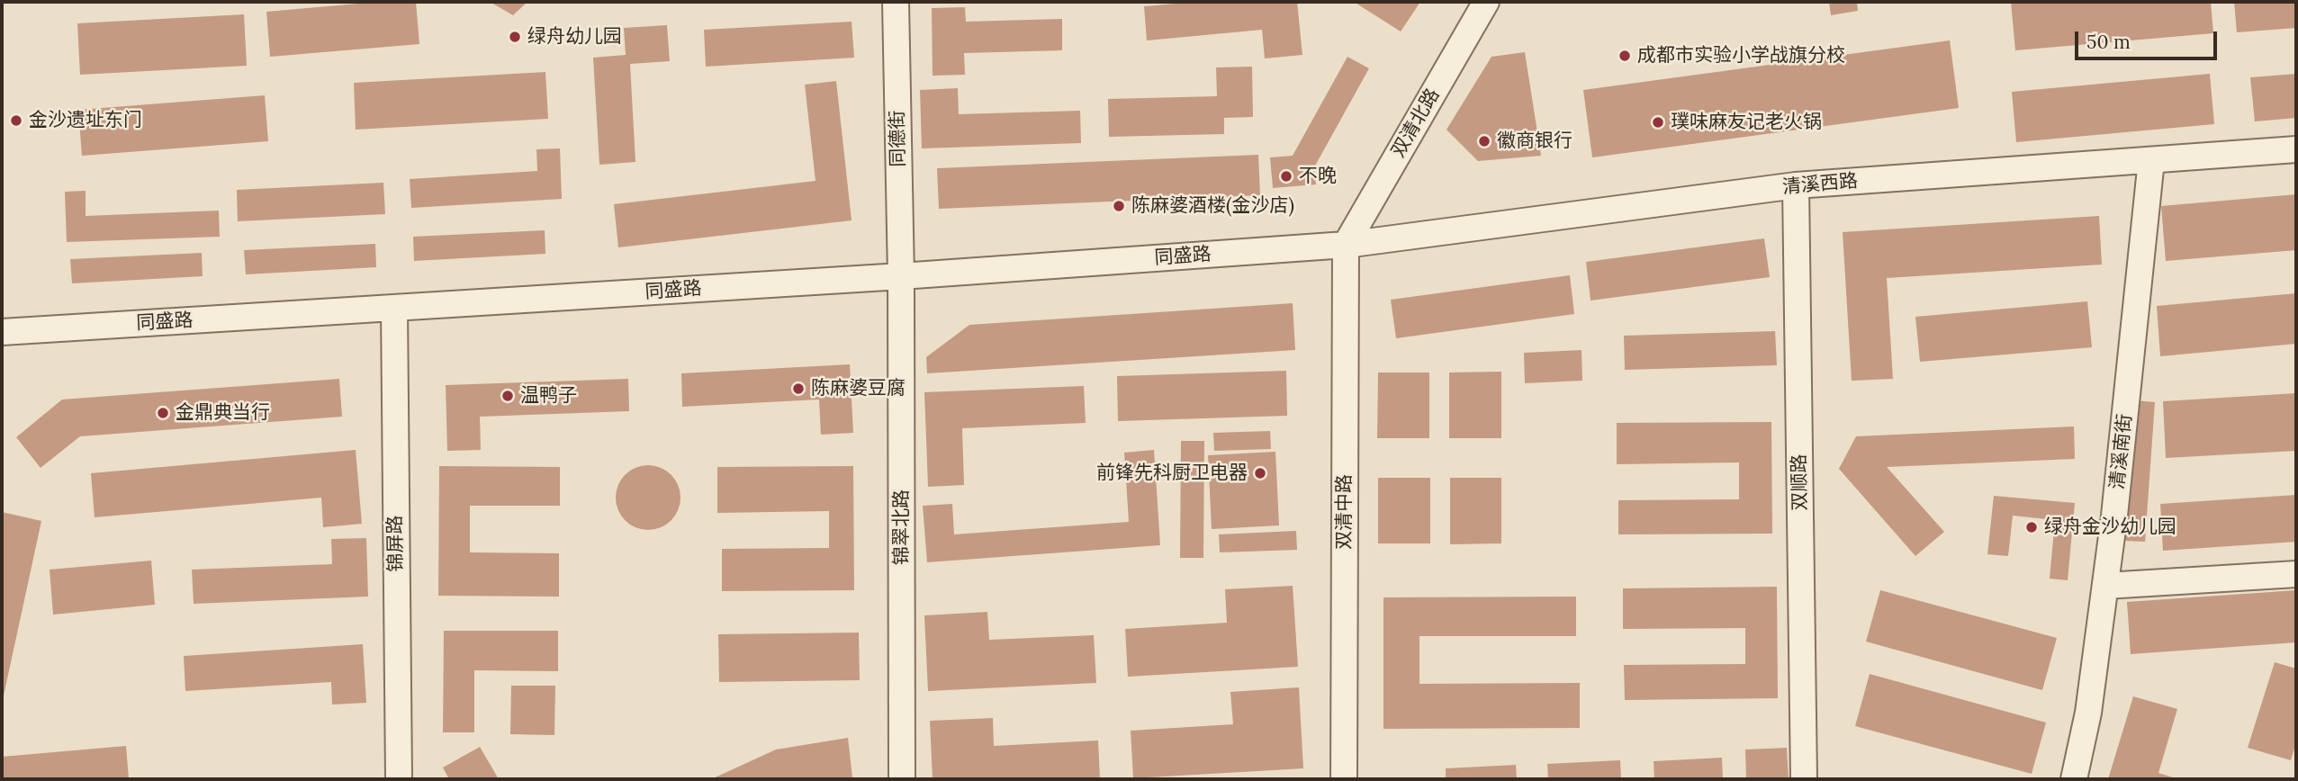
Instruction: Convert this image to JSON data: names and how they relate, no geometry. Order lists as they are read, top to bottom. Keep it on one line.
{"streets":{"street":["双清北路","同德街","清溪西路","同盛路","清溪南街","双顺路","双清中路","锦翠北路","锦屏路"]},"crossings":[["双清北路","清溪西路"],["双清北路","同盛路"],["双清北路","双清中路"],["同德街","同盛路"],["同德街","锦翠北路"],["清溪西路","同盛路"],["清溪西路","清溪南街"],["清溪西路","双顺路"],["清溪西路","双清中路"],["同盛路","双清中路"],["同盛路","锦翠北路"],["同盛路","锦屏路"]],"places":["绿舟幼儿园","成都市实验小学战旗分校","金沙遗址东门","璞味麻友记老火锅","徽商银行","不晚","陈麻婆酒楼(金沙店)","陈麻婆豆腐","温鸭子","金鼎典当行","前锋先科厨卫电器","绿舟金沙幼儿园"],"scale_bar":"50 m"}
